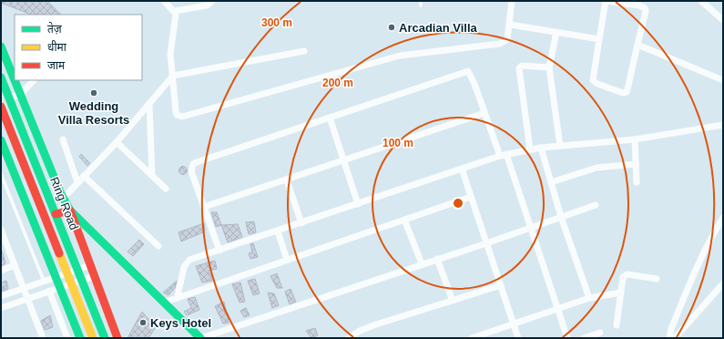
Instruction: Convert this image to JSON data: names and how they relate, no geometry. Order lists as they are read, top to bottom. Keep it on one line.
{"streets":{"street":["Ring Road"]},"places":["Arcadian Villa","Wedding Villa Resorts","Keys Hotel"],"legend":["तेज़","धीमा","जाम"],"rings":["300 m","200 m","100 m"]}
